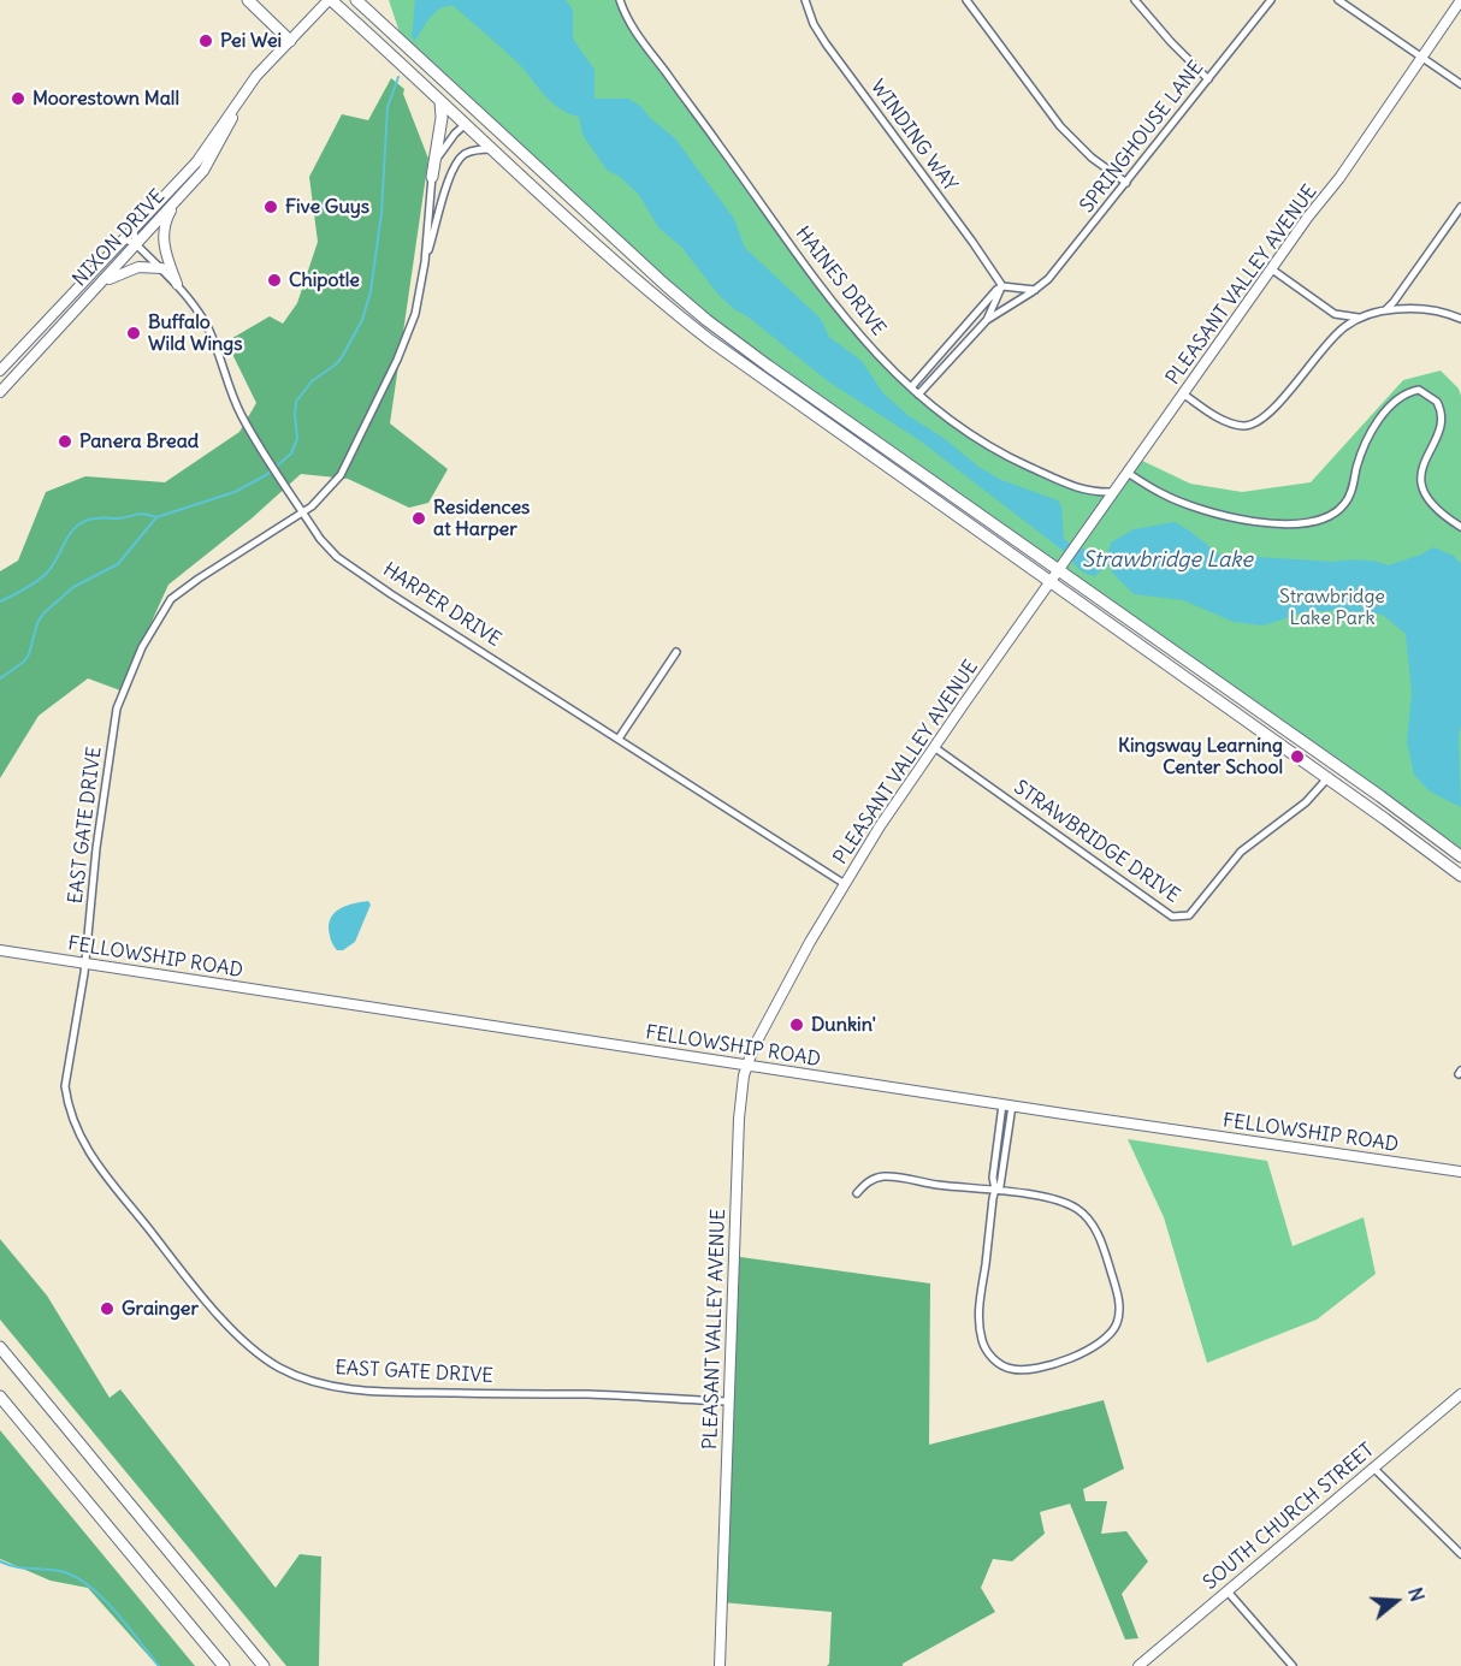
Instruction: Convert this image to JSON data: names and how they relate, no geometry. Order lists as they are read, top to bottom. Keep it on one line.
{"streets":{"main road":["SOUTH CHURCH STREET"],"street":["WINDING WAY","SPRINGHOUSE LANE","NIXON DRIVE","HAINES DRIVE","PLEASANT VALLEY AVENUE","HARPER DRIVE","EAST GATE DRIVE","STRAWBRIDGE DRIVE","FELLOWSHIP ROAD"]},"crossings":[["WINDING WAY","SPRINGHOUSE LANE"],["SPRINGHOUSE LANE","HAINES DRIVE"],["NIXON DRIVE","HARPER DRIVE"],["HAINES DRIVE","PLEASANT VALLEY AVENUE"],["PLEASANT VALLEY AVENUE","HARPER DRIVE"],["PLEASANT VALLEY AVENUE","EAST GATE DRIVE"],["PLEASANT VALLEY AVENUE","STRAWBRIDGE DRIVE"],["PLEASANT VALLEY AVENUE","FELLOWSHIP ROAD"],["HARPER DRIVE","EAST GATE DRIVE"],["EAST GATE DRIVE","FELLOWSHIP ROAD"]],"water":["Strawbridge Lake"],"parks":["Strawbridge Lake Park"],"places":["Pei Wei","Moorestown Mall","Five Guys","Chipotle","Buffalo Wild Wings","Panera Bread","Residences at Harper","Kingsway Learning Center School","Dunkin'","Grainger"],"north":"right"}
